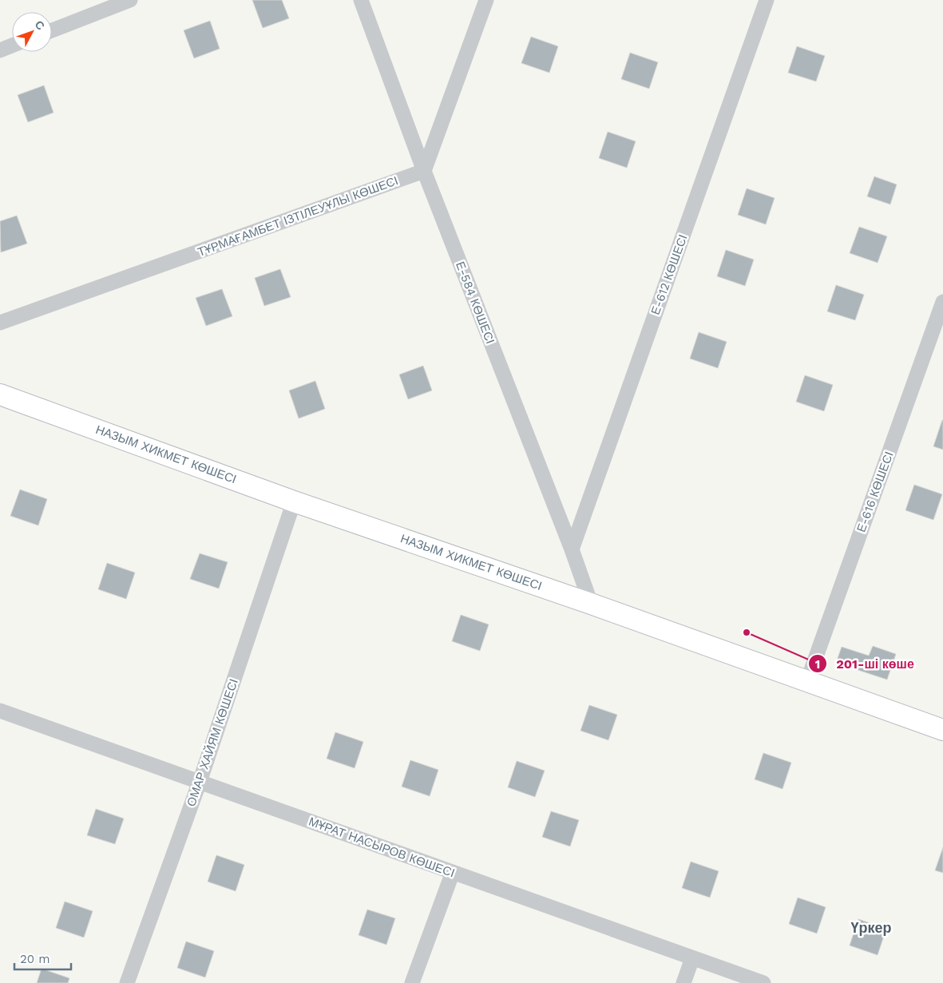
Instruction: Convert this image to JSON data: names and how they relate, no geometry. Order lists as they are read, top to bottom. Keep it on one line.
{"streets":{"street":["ТҰРМАҒАМБЕТ ІЗТІЛЕУҰЛЫ КӨШЕСІ","Е-612 КӨШЕСІ","Е-584 КӨШЕСІ","НАЗЫМ ХИКМЕТ КӨШЕСІ","Е-616 КӨШЕСІ","ОМАР ХАЙЯМ КӨШЕСІ","МҰРАТ НАСЫРОВ КӨШЕСІ"]},"crossings":[["ТҰРМАҒАМБЕТ ІЗТІЛЕУҰЛЫ КӨШЕСІ","Е-584 КӨШЕСІ"],["Е-612 КӨШЕСІ","Е-584 КӨШЕСІ"],["Е-584 КӨШЕСІ","НАЗЫМ ХИКМЕТ КӨШЕСІ"],["НАЗЫМ ХИКМЕТ КӨШЕСІ","Е-616 КӨШЕСІ"],["НАЗЫМ ХИКМЕТ КӨШЕСІ","ОМАР ХАЙЯМ КӨШЕСІ"],["ОМАР ХАЙЯМ КӨШЕСІ","МҰРАТ НАСЫРОВ КӨШЕСІ"]],"districts":["Үркер"],"places":["201-ші көше"],"scale_bar":"20 m","north":"top right"}
